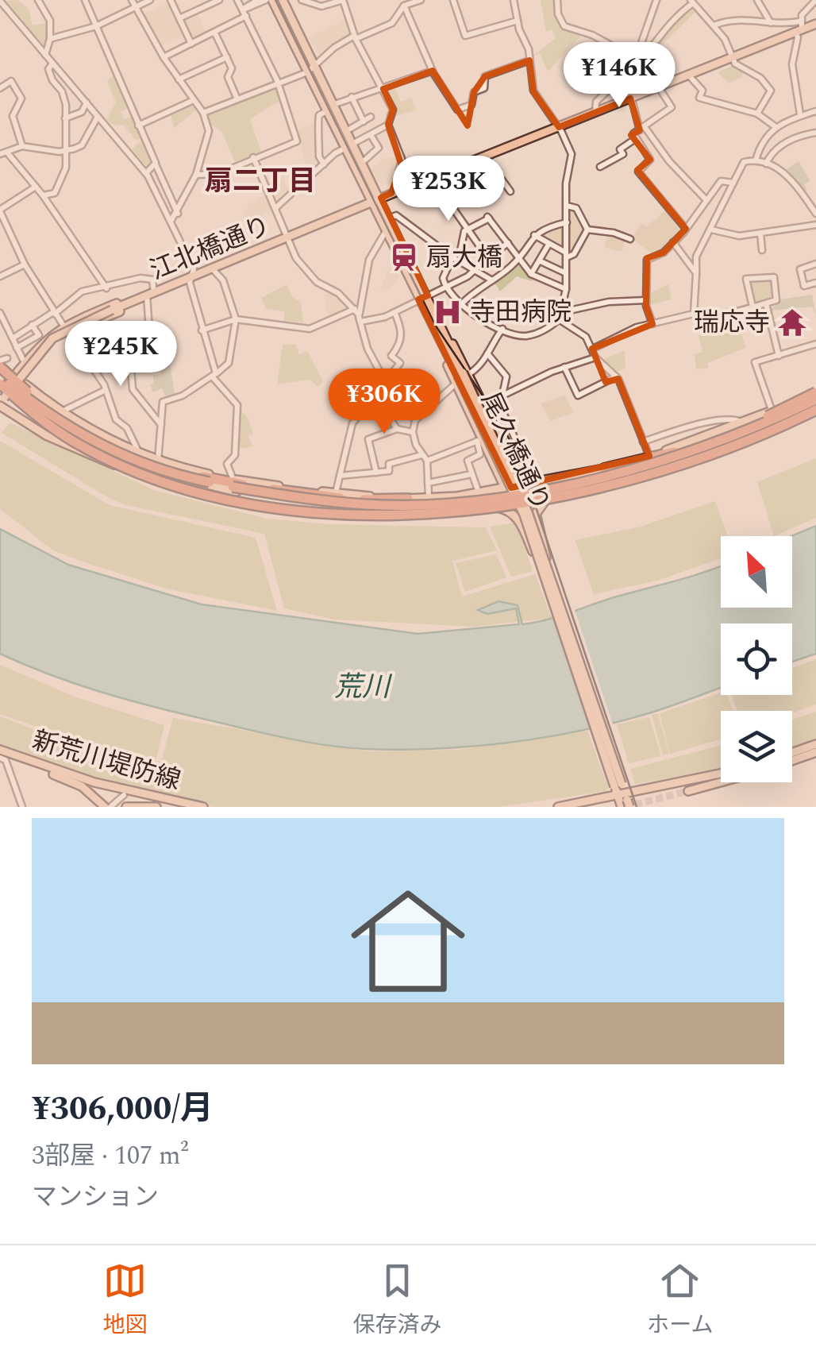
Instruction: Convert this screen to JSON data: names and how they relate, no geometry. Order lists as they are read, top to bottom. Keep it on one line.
{"streets":{"main road":["江北橋通り","尾久橋通り","新荒川堤防線"]},"crossings":[["江北橋通り","尾久橋通り"]],"districts":["扇二丁目"],"water":["荒川"],"places":{"station":["扇大橋"],"hospital":["寺田病院"],"temple":["瑞応寺"]},"north":"top left","page":{"price":["¥146K","¥253K","¥245K","¥306K"],"list":[{"name":"¥306,000/月","note":"3部屋 · 107 m² · マンション"}],"tabs":["地図","保存済み","ホーム"]}}
